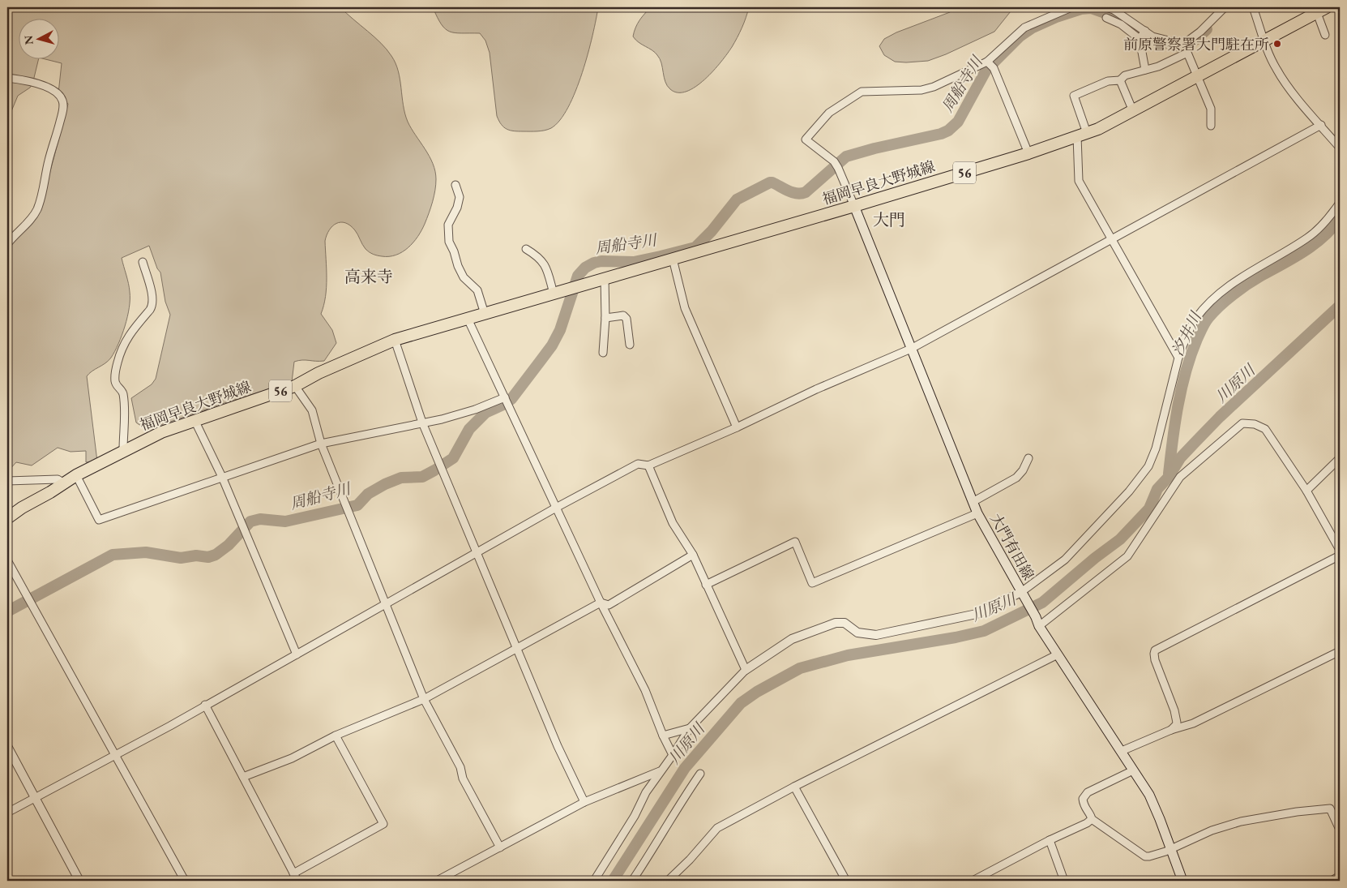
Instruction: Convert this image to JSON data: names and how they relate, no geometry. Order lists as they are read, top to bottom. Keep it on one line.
{"streets":{"main road":["56","福岡早良大野城線","大門有田線"]},"crossings":[["福岡早良大野城線","大門有田線"]],"districts":["大門","高来寺"],"water":["周船寺川","汐井川","川原川"],"places":["前原警察署大門駐在所"],"north":"left"}
